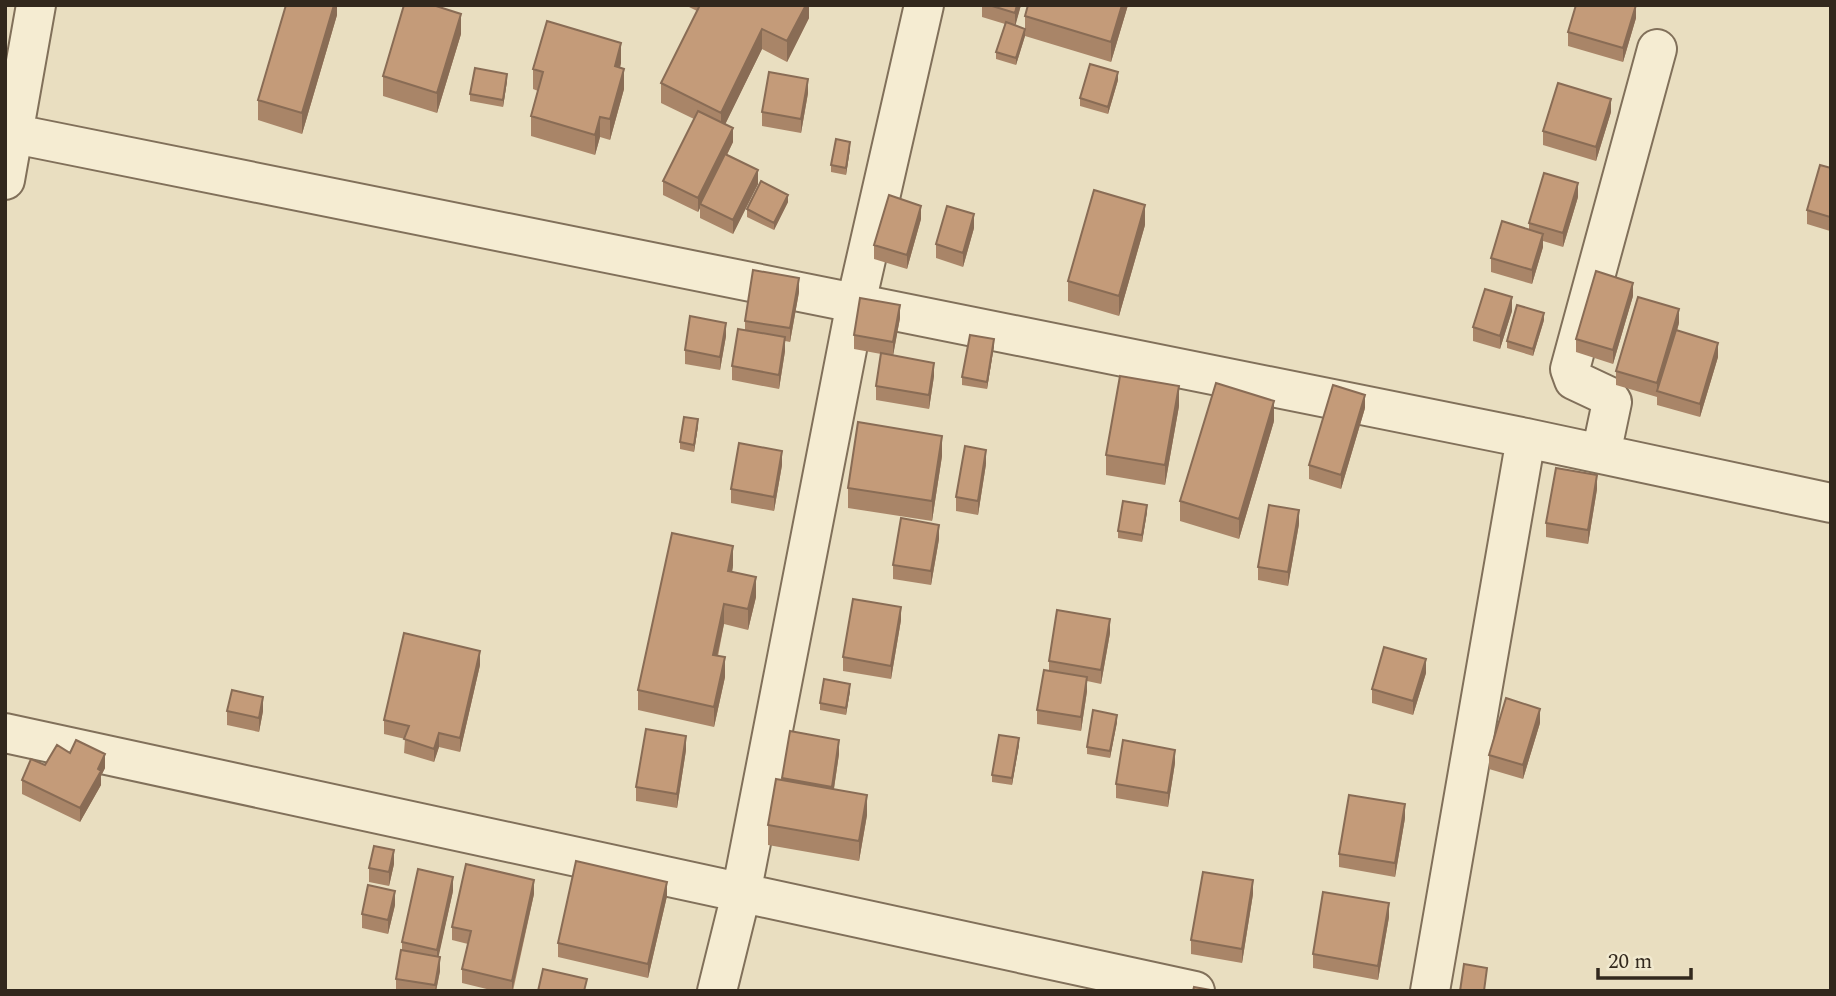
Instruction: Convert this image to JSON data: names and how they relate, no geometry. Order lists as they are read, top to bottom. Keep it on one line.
{"scale_bar":"20 m"}
